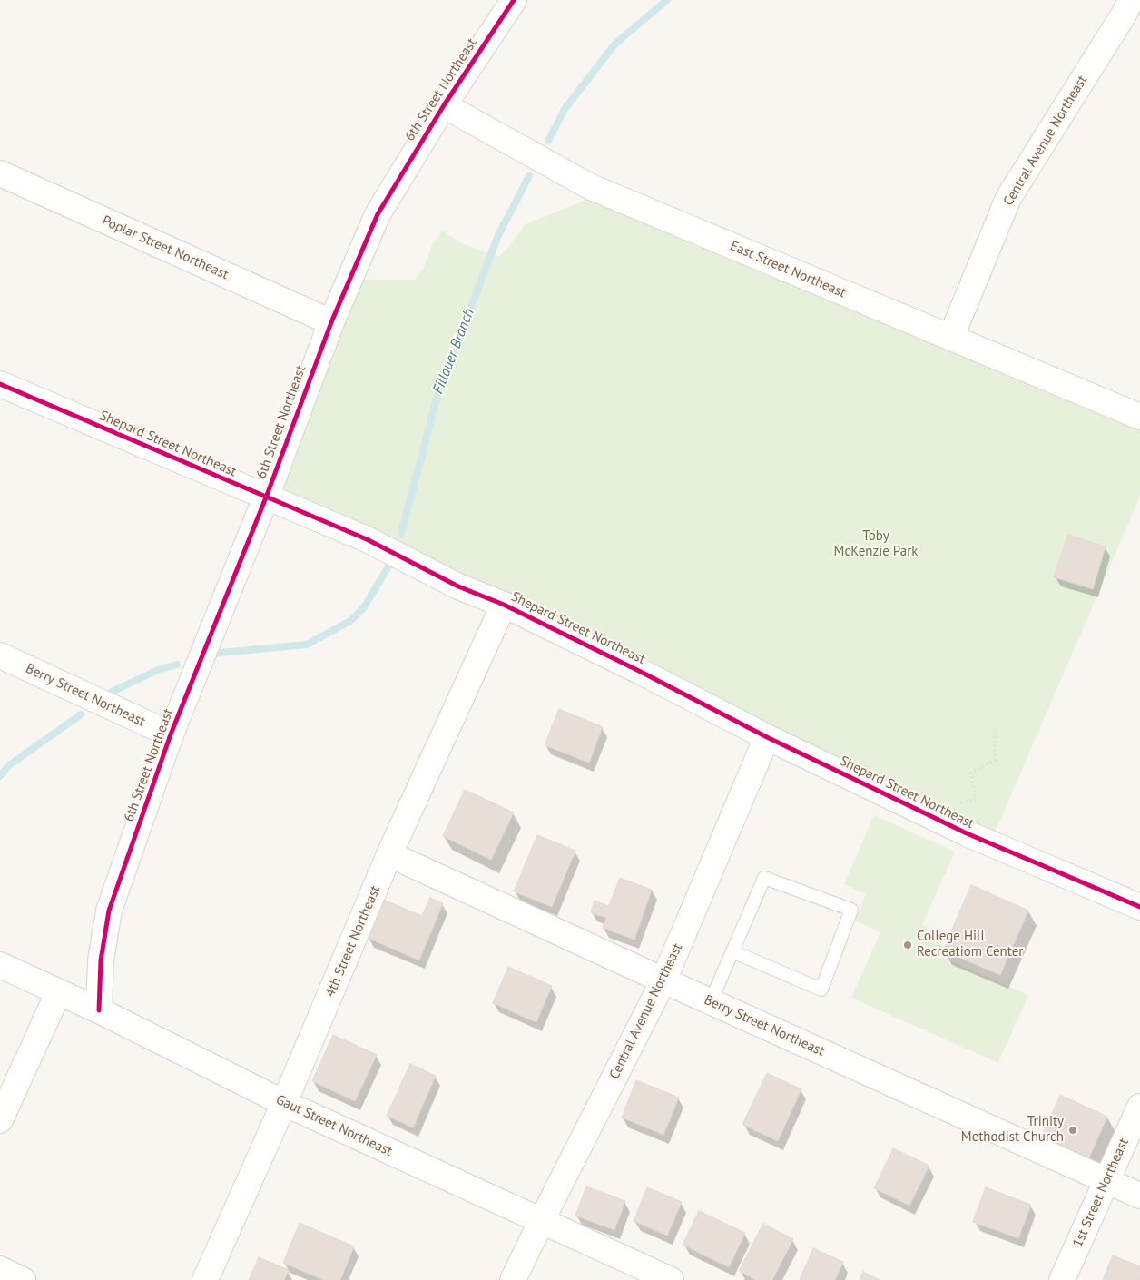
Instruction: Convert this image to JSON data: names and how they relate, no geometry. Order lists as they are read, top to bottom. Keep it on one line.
{"streets":{"street":["6th Street Northeast","Central Avenue Northeast","Poplar Street Northeast","East Street Northeast","Shepard Street Northeast","Berry Street Northeast","4th Street Northeast","Gaut Street Northeast","1st Street Northeast"]},"crossings":[["6th Street Northeast","Poplar Street Northeast"],["6th Street Northeast","East Street Northeast"],["6th Street Northeast","Shepard Street Northeast"],["6th Street Northeast","Berry Street Northeast"],["6th Street Northeast","Gaut Street Northeast"],["Central Avenue Northeast","East Street Northeast"],["Central Avenue Northeast","Shepard Street Northeast"],["Central Avenue Northeast","Berry Street Northeast"],["Central Avenue Northeast","Gaut Street Northeast"],["Shepard Street Northeast","4th Street Northeast"],["Berry Street Northeast","4th Street Northeast"],["Berry Street Northeast","1st Street Northeast"],["4th Street Northeast","Gaut Street Northeast"]],"water":["Fillauer Branch"],"parks":["Toby McKenzie Park"],"places":["College Hill Recreatiom Center","Trinity Methodist Church"]}
